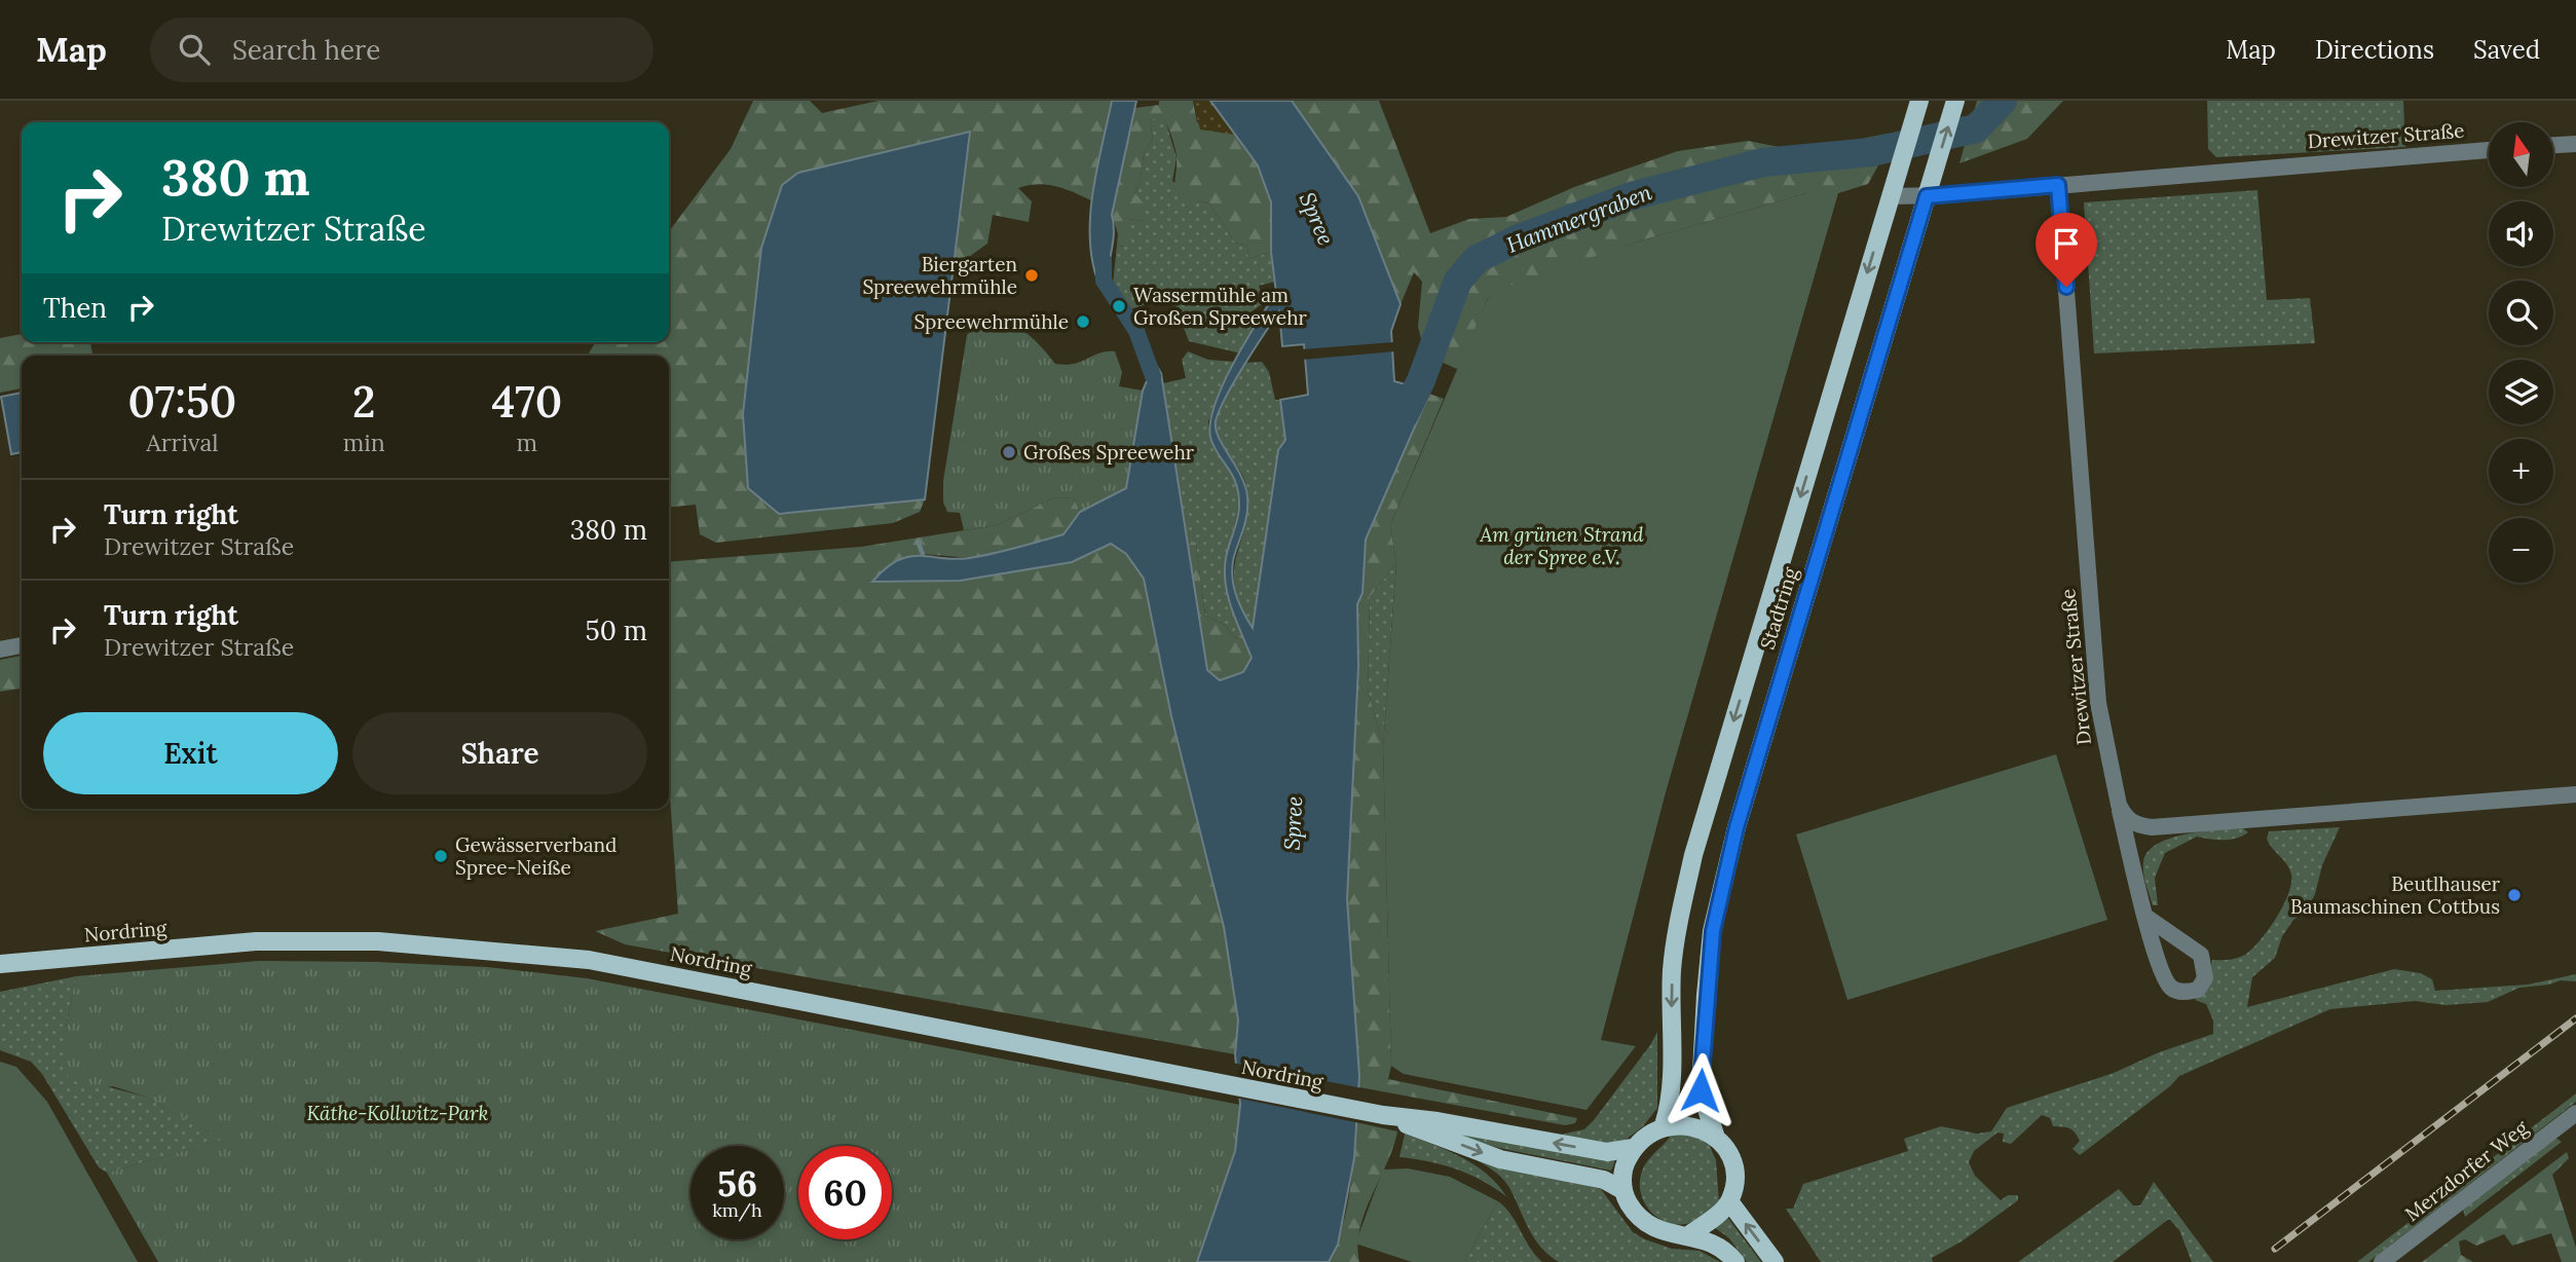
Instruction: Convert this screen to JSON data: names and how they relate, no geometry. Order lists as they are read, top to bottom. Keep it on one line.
{"streets":{"main road":["Stadtring","Nordring"],"street":["Drewitzer Straße","Merzdorfer Weg"]},"crossings":[["Drewitzer Straße","Stadtring"],["Stadtring","Nordring"]],"water":["Spree","Hammergraben"],"parks":["Am grünen Strand der Spree e.V.","Käthe-Kollwitz-Park"],"places":["Biergarten Spreewehrmühle","Wassermühle am Großen Spreewehr","Spreewehrmühle","Großes Spreewehr","Gewässerverband Spree-Neiße","Beutlhauser Baumaschinen Cottbus"],"north":"top","page":{"header":"Map","search":"Search here","nav":["Map","Directions","Saved"],"map_buttons":["+","−"],"turn":["380 m","Drewitzer Straße"],"then":"Then","eta":["07:50","Arrival","2","min","470","m"],"list":[{"name":"Turn right","note":"Drewitzer Straße","value":"380 m"},{"name":"Turn right","note":"Drewitzer Straße","value":"50 m"}],"buttons":["Exit","Share"],"speed":"56 km/h","limit":"60"}}
